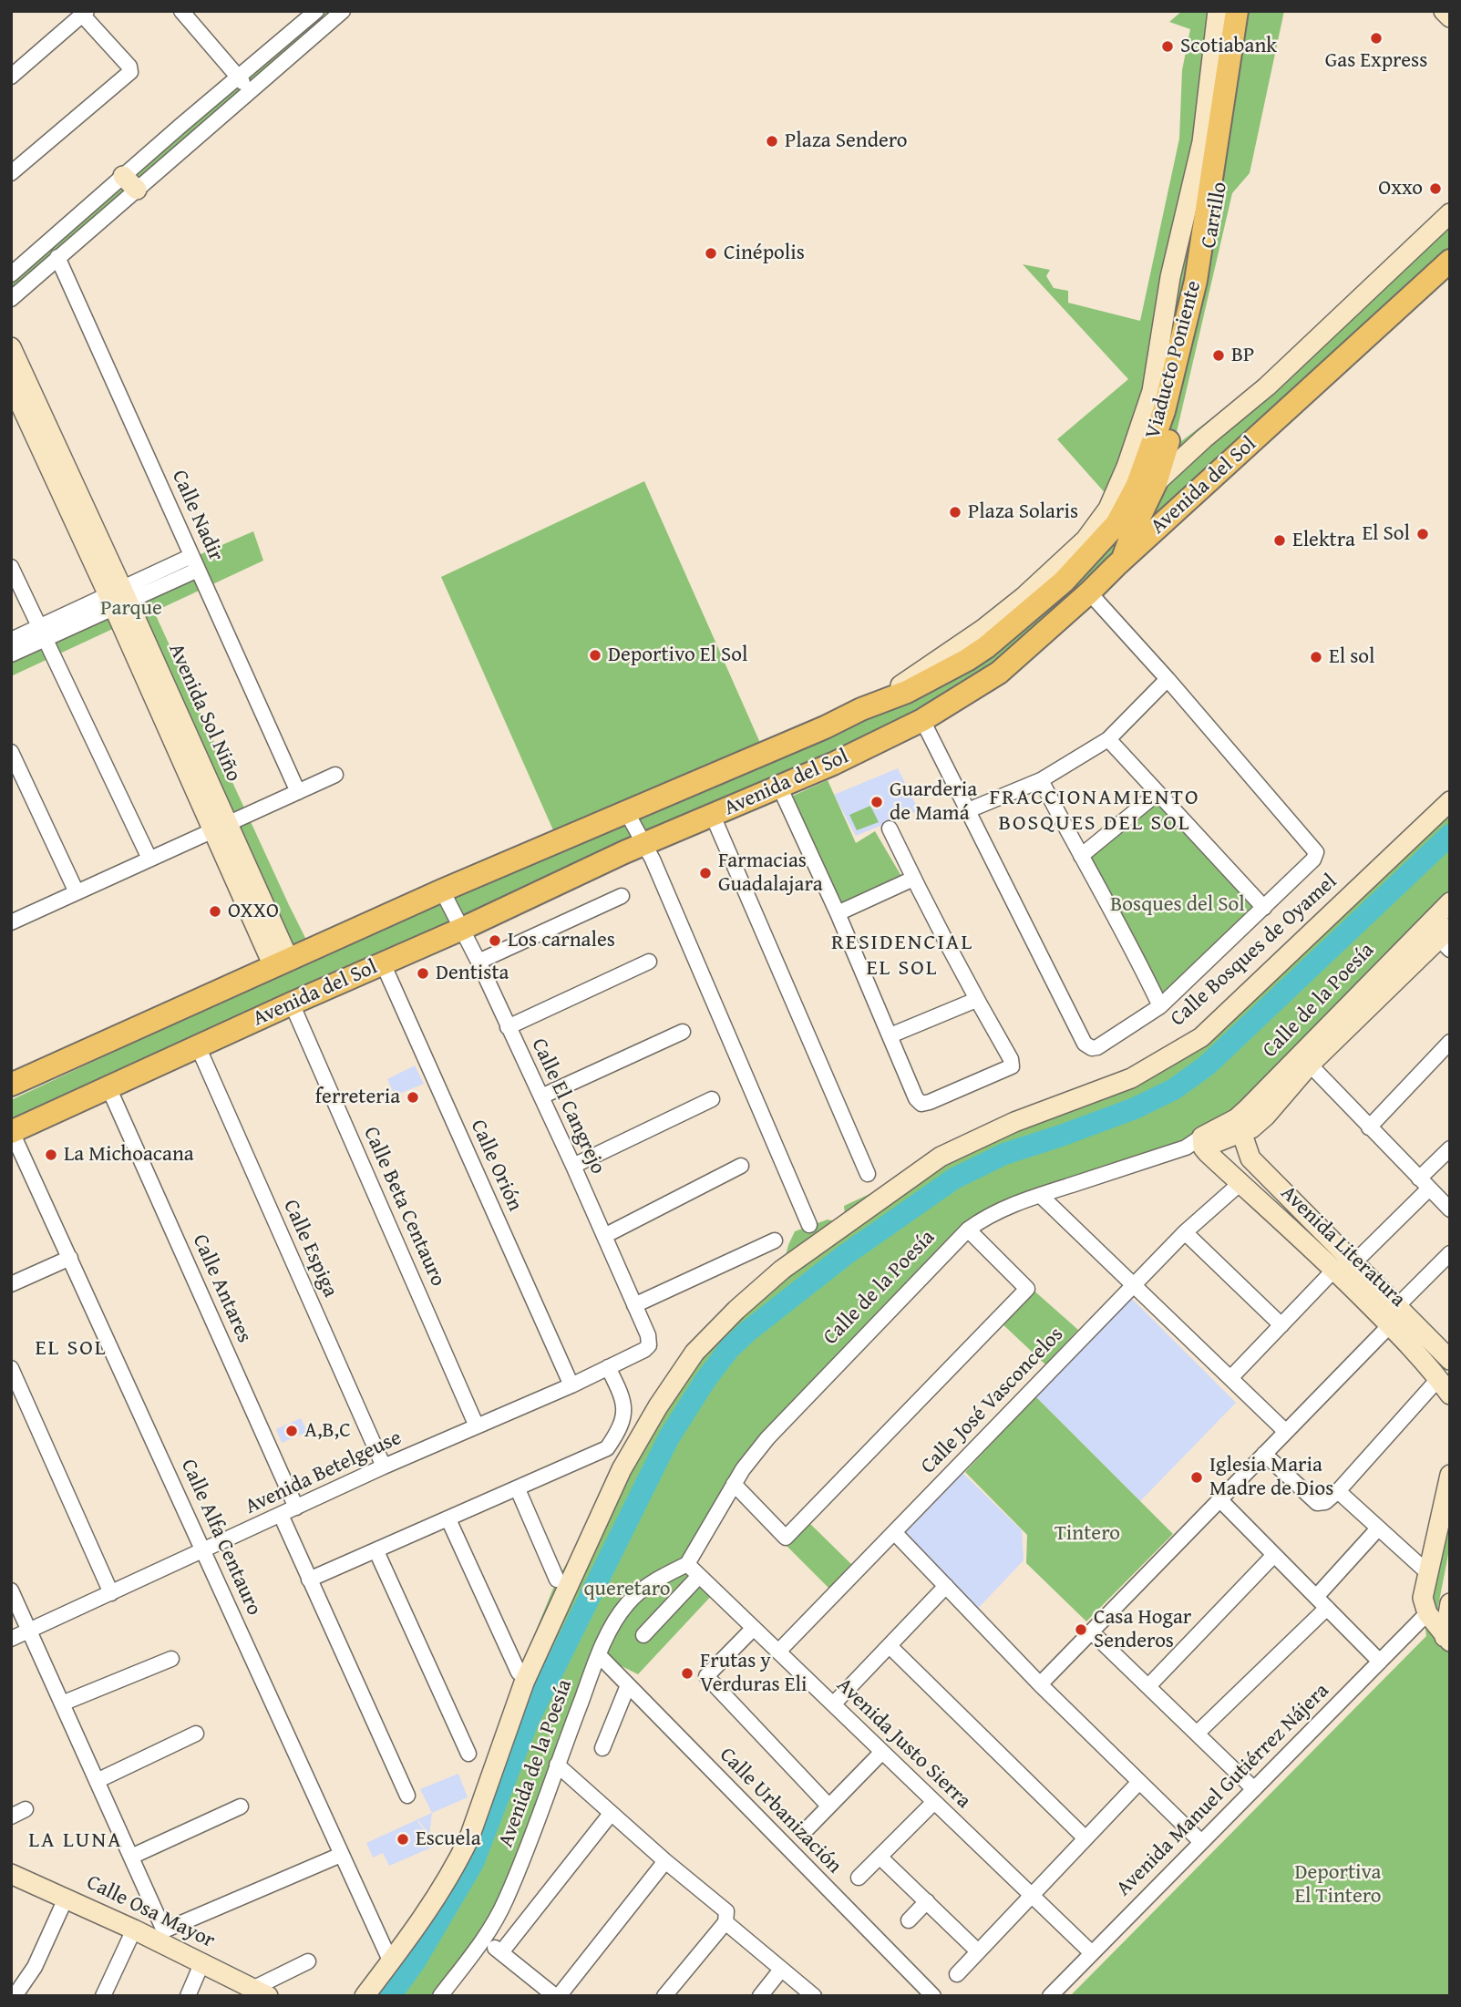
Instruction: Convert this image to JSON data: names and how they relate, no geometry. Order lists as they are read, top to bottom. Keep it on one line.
{"streets":{"main road":["Carrillo","Viaducto Poniente","Avenida del Sol"],"street":["Calle Nadir","Avenida Sol Niño","Calle Bosques de Oyamel","Calle de la Poesía","Calle El Cangrejo","Calle Orión","Calle Beta Centauro","Avenida Literatura","Calle Espiga","Calle Antares","Calle José Vasconcelos","Avenida Betelgeuse","Calle Alfa Centauro","Avenida Justo Sierra","Avenida de la Poesía","Avenida Manuel Gutiérrez Nájera","Calle Urbanización","Calle Osa Mayor"]},"crossings":[["Carrillo","Avenida del Sol"],["Viaducto Poniente","Avenida del Sol"],["Avenida del Sol","Avenida Sol Niño"],["Avenida del Sol","Calle El Cangrejo"],["Avenida del Sol","Calle Orión"],["Avenida del Sol","Calle Beta Centauro"],["Avenida del Sol","Calle Espiga"],["Avenida del Sol","Calle Antares"],["Avenida del Sol","Calle Alfa Centauro"],["Calle Bosques de Oyamel","Calle Alfa Centauro"],["Calle de la Poesía","Avenida Literatura"],["Calle de la Poesía","Avenida Justo Sierra"],["Calle de la Poesía","Avenida de la Poesía"],["Calle El Cangrejo","Avenida Betelgeuse"],["Calle Orión","Avenida Betelgeuse"],["Calle Beta Centauro","Avenida Betelgeuse"],["Avenida Literatura","Calle José Vasconcelos"],["Calle Espiga","Avenida Betelgeuse"],["Calle Antares","Avenida Betelgeuse"],["Calle José Vasconcelos","Avenida Justo Sierra"],["Avenida Betelgeuse","Calle Alfa Centauro"],["Avenida Justo Sierra","Avenida de la Poesía"],["Avenida Justo Sierra","Avenida Manuel Gutiérrez Nájera"],["Avenida de la Poesía","Calle Urbanización"]],"districts":["FRACCIONAMIENTO BOSQUES DEL SOL","RESIDENCIAL EL SOL","EL SOL","LA LUNA"],"parks":["Parque","Bosques del Sol","Tintero","queretaro","Deportiva El Tintero"],"places":["Gas Express","Scotiabank","Plaza Sendero","Oxxo","Cinépolis","BP","Plaza Solaris","El Sol","Elektra","Deportivo El Sol","El sol","Guarderia de Mamá","Farmacias Guadalajara","OXXO","Los carnales","Dentista","ferreteria","La Michoacana","A,B,C","Iglesia Maria Madre de Dios","Casa Hogar Senderos","Frutas y Verduras Eli","Escuela"]}
